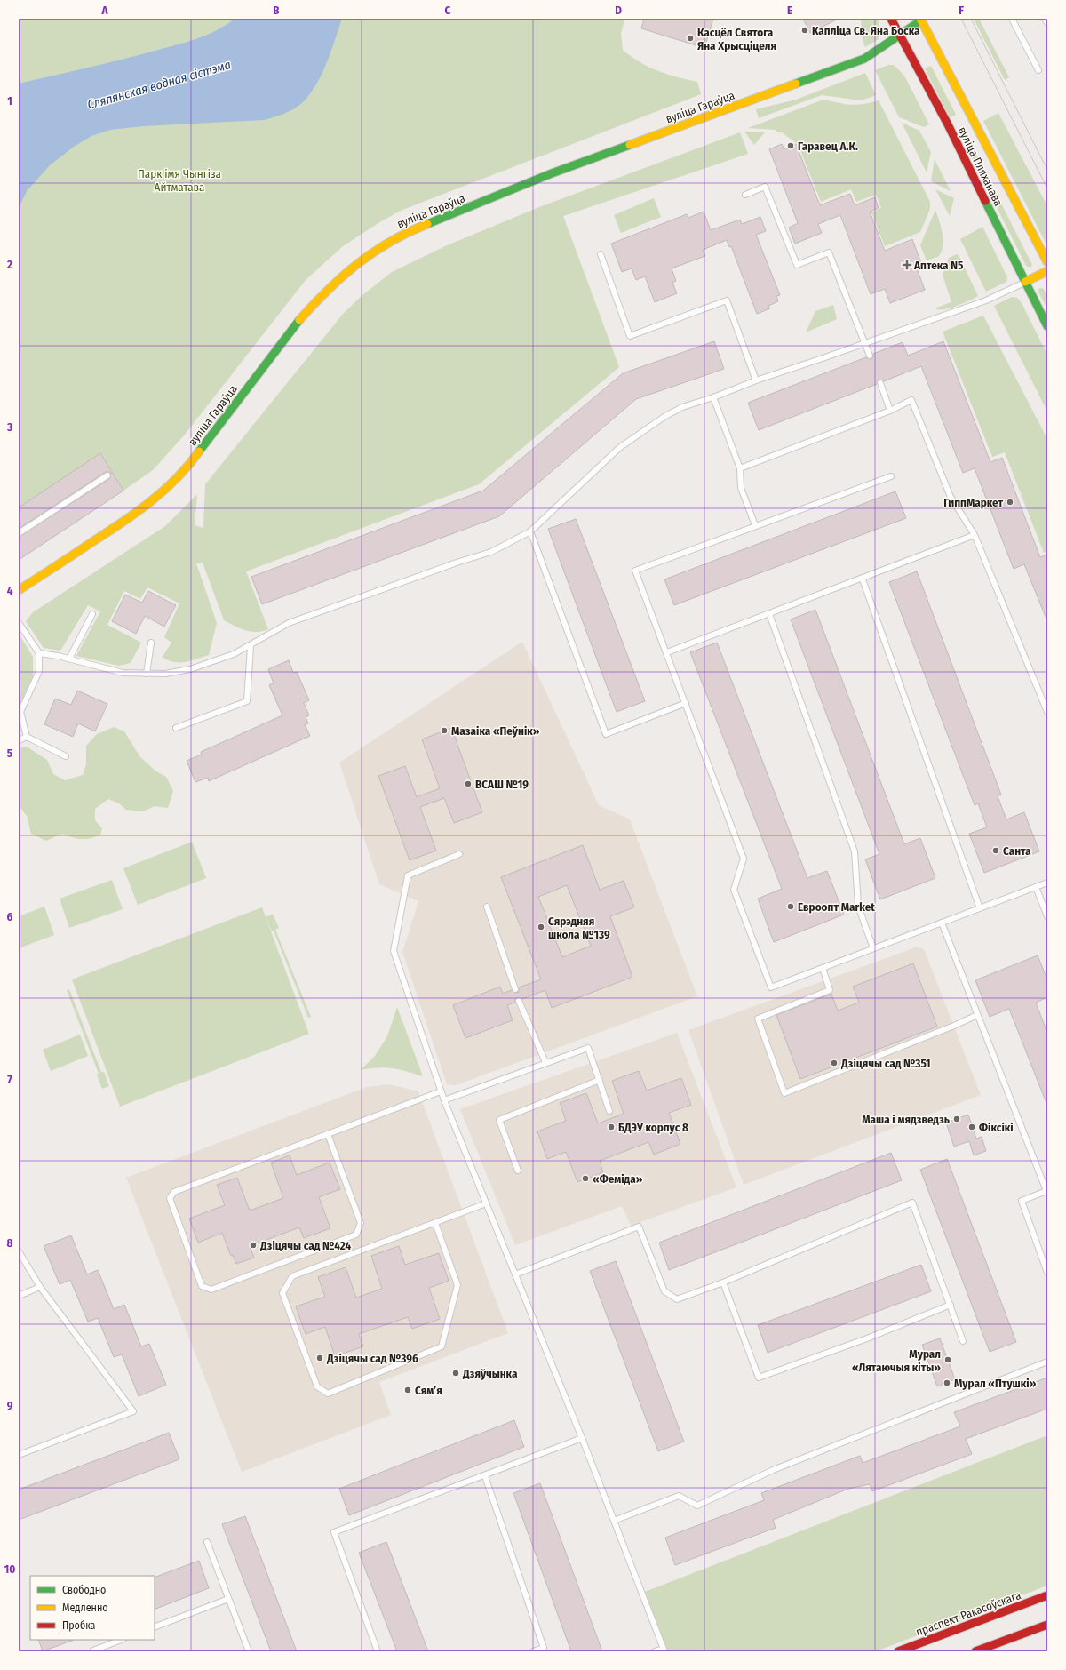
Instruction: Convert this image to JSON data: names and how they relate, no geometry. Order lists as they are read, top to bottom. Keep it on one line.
{"streets":{"street":["вуліца Гараўца","вуліца Пляханава","праспект Ракасоўскага"]},"crossings":[["вуліца Гараўца","вуліца Пляханава"]],"water":["Сляпянская водная сістэма"],"parks":["Парк імя Чынгіза Айтматава"],"places":{"other":["Капліца Св. Яна Боска","Касцёл Святога Яна Хрысціцеля","Гаравец А.К.","ГиппМаркет","Мазаіка «Пеўнік»","ВСАШ №19","Санта","Евроопт Market","Сярэдняя школа №139","Дзіцячы сад №351","Маша і мядзведзь","БДЭУ корпус 8","Фіксікі","«Феміда»","Дзіцячы сад №424","Дзіцячы сад №396","Мурал «Лятаючыя кіты»","Дзяўчынка","Мурал «Птушкі»","Сямʼя"],"health":["Аптека N5"]},"legend":["Свободно","Медленно","Пробка"],"grid":{"columns":["A","B","C","D","E","F"],"rows":["1","2","3","4","5","6","7","8","9","10"]}}
